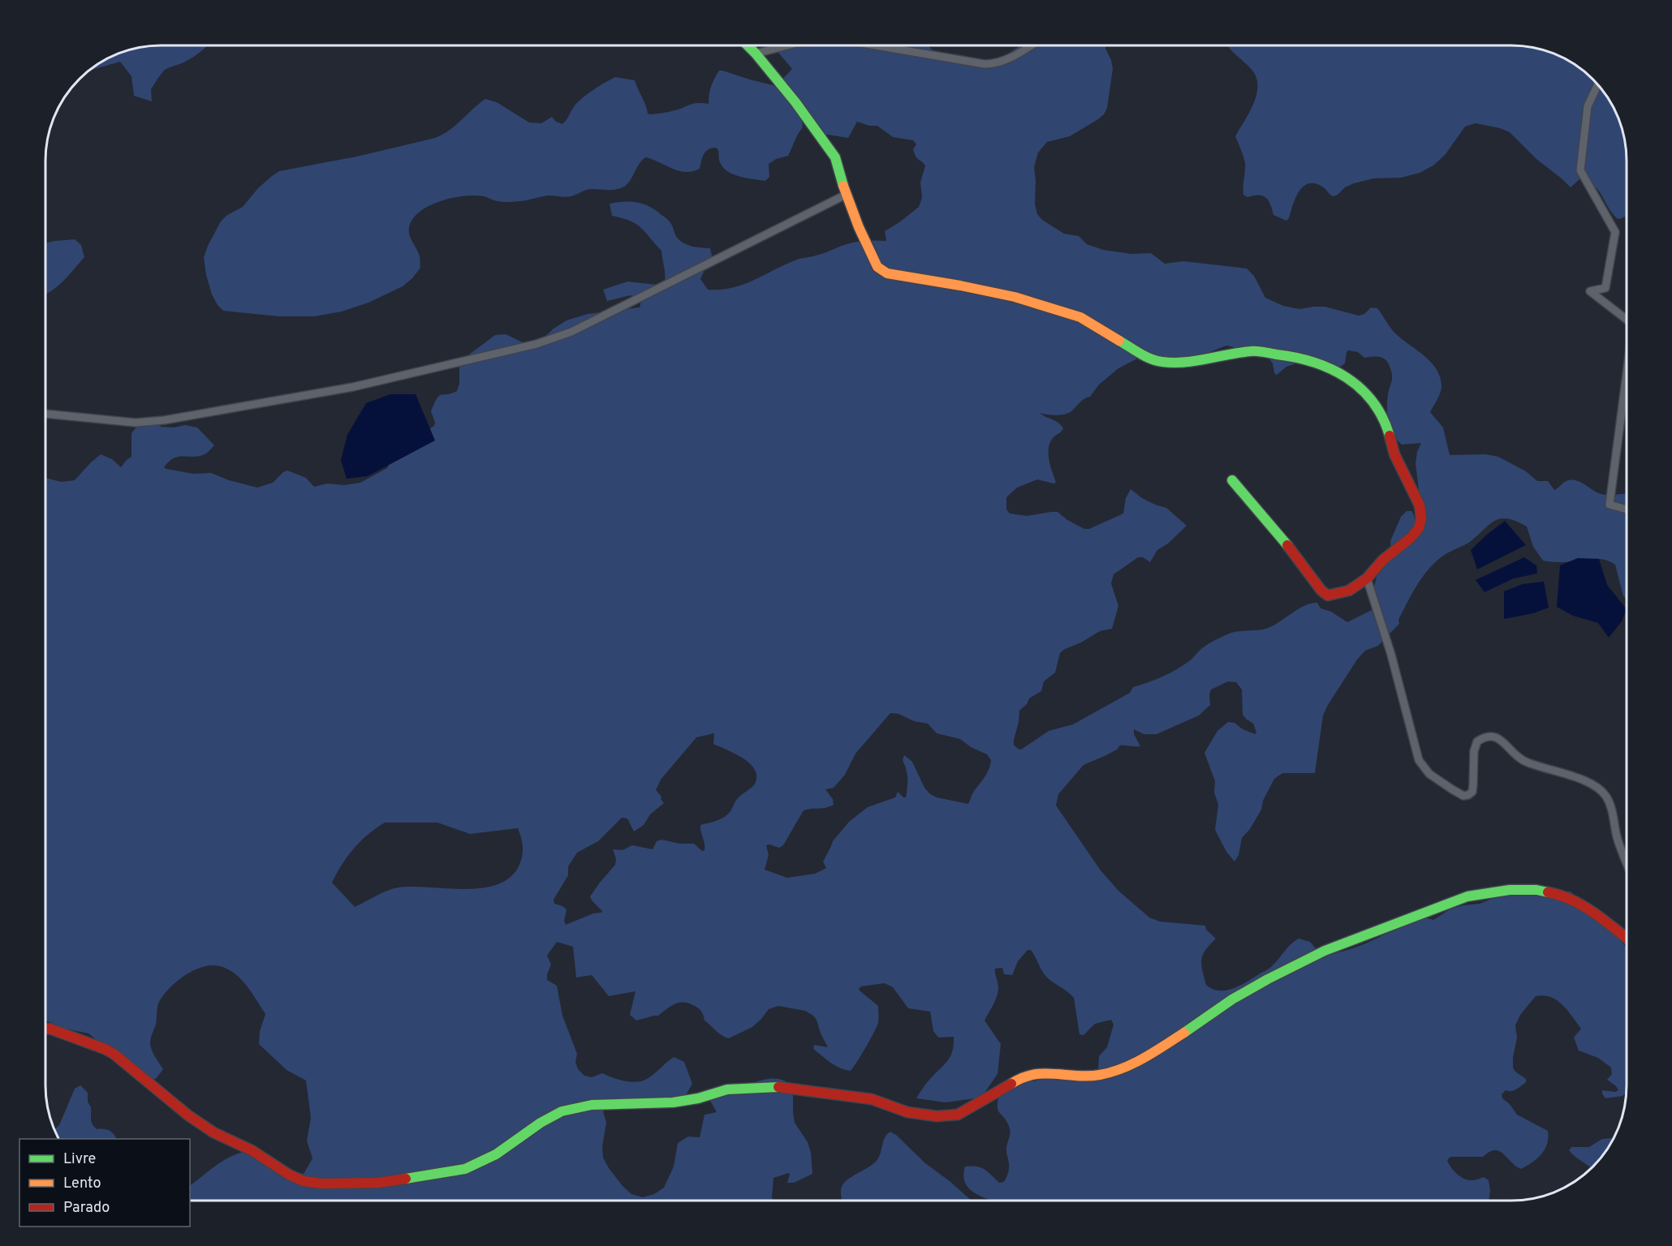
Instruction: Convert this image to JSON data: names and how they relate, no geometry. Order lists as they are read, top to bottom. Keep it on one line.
{"legend":["Livre","Lento","Parado"]}
